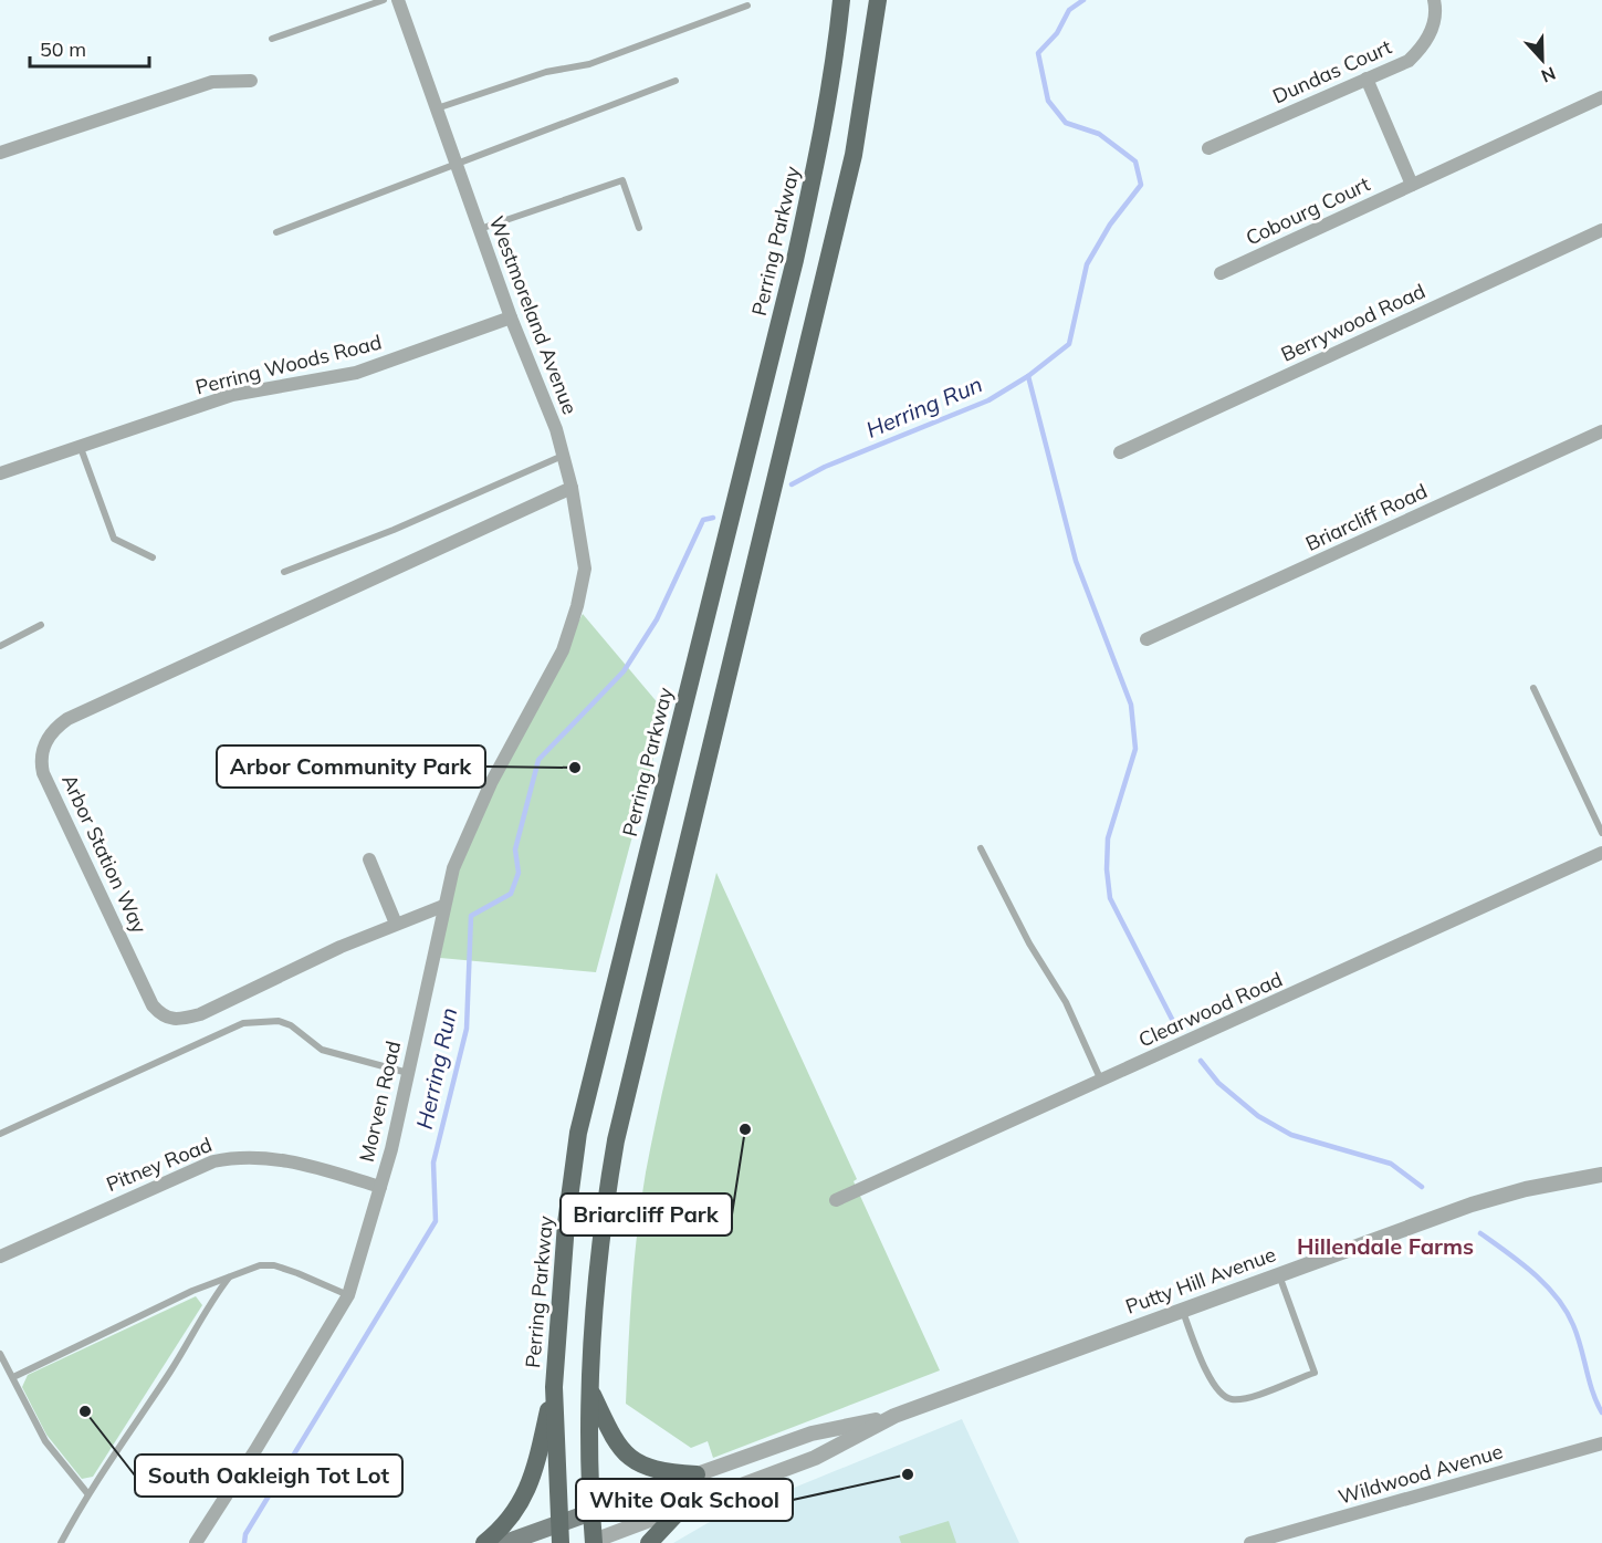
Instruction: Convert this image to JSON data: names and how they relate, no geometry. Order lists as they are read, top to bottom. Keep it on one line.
{"streets":{"main road":["Perring Parkway","Putty Hill Avenue"],"street":["Dundas Court","Cobourg Court","Westmoreland Avenue","Berrywood Road","Perring Woods Road","Briarcliff Road","Arbor Station Way","Clearwood Road","Morven Road","Pitney Road","Wildwood Avenue"]},"crossings":[["Perring Parkway","Putty Hill Avenue"],["Westmoreland Avenue","Perring Woods Road"],["Westmoreland Avenue","Arbor Station Way"],["Westmoreland Avenue","Morven Road"],["Arbor Station Way","Morven Road"],["Morven Road","Pitney Road"]],"districts":["Hillendale Farms"],"water":["Herring Run"],"places":["Arbor Community Park","Briarcliff Park","South Oakleigh Tot Lot","White Oak School"],"scale_bar":"50 m","north":"bottom"}
